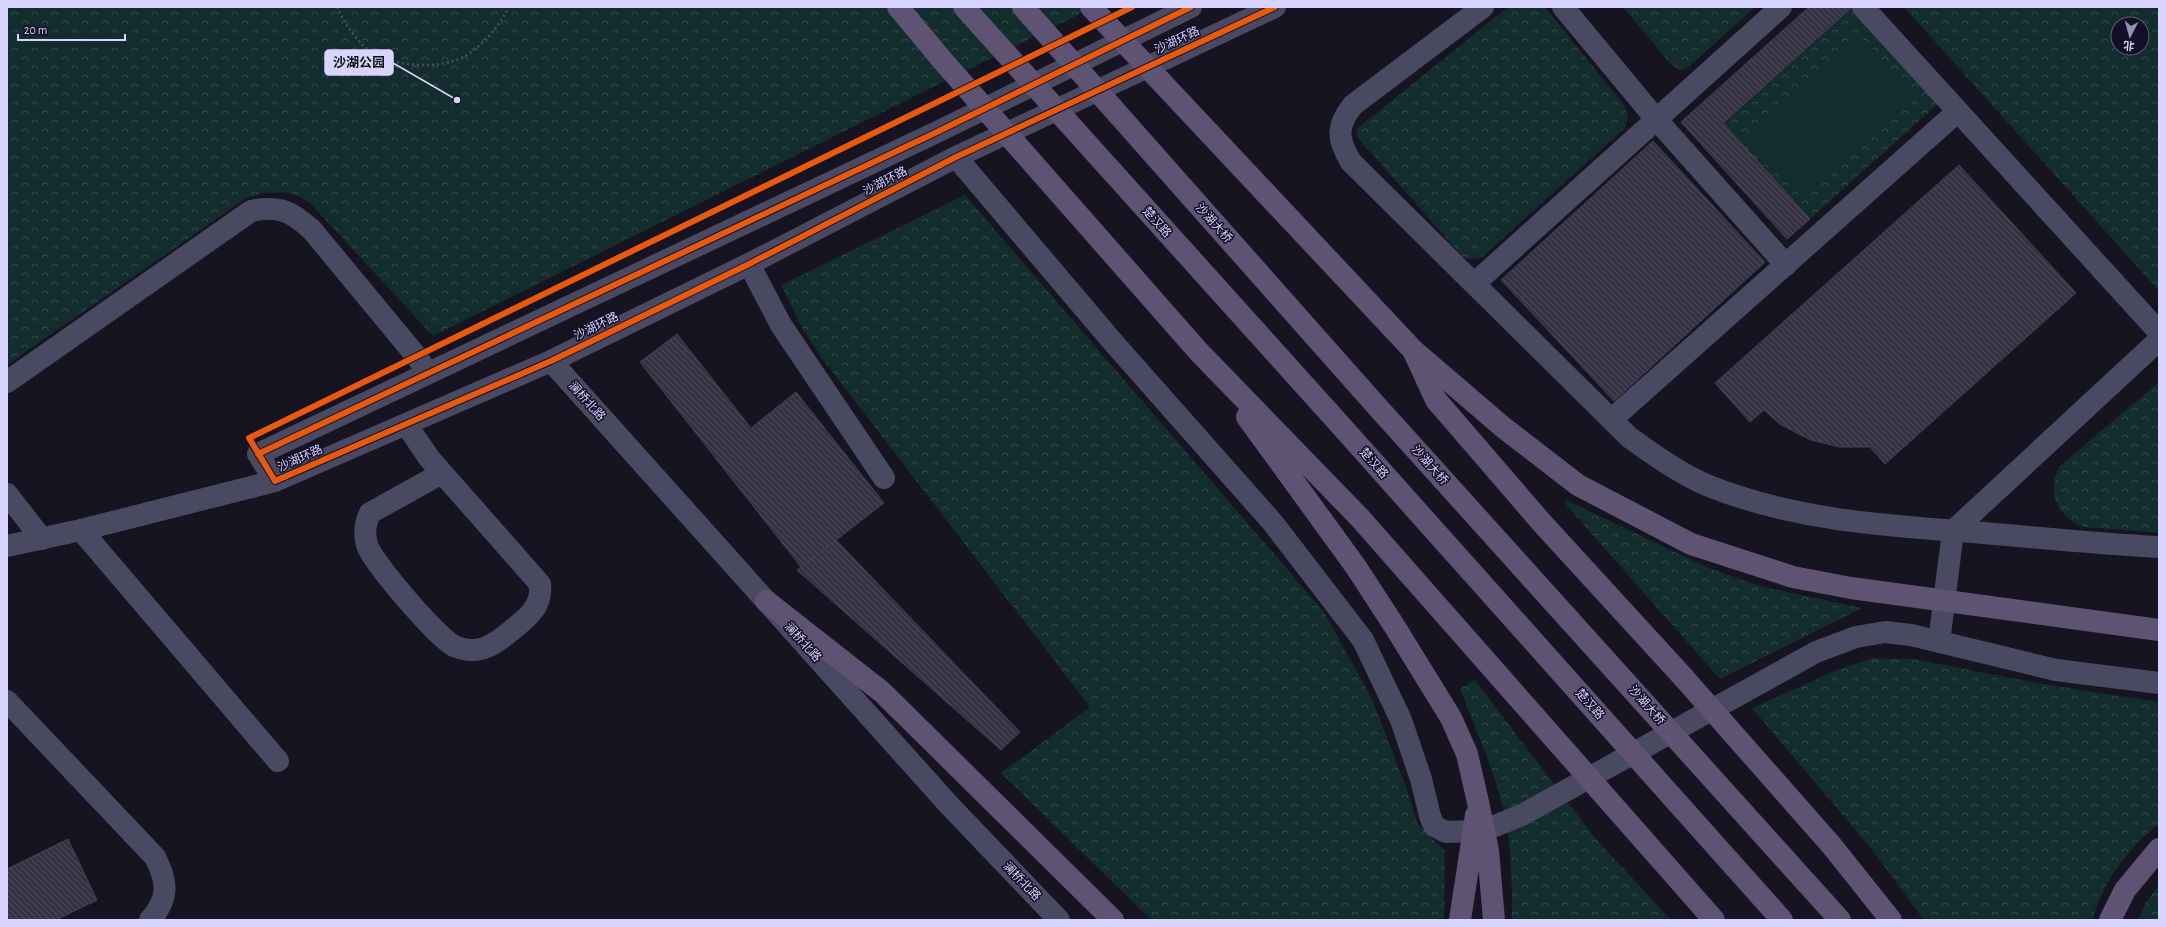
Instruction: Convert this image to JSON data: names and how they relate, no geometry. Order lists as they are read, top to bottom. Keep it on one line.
{"streets":{"main road":["楚汉路","沙湖大桥"],"street":["沙湖环路","澜桥北路"]},"crossings":[["沙湖环路","澜桥北路"]],"places":["沙湖公园"],"scale_bar":"20 m","north":"bottom"}
